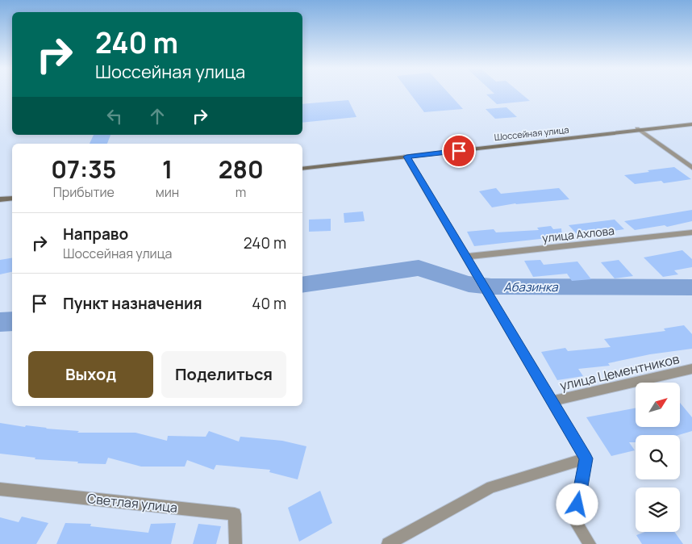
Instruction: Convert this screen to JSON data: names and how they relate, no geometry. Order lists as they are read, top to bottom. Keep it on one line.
{"streets":{"main road":["Шоссейная улица"],"street":["улица Ахлова","улица Цементников","Светлая улица"]},"water":["Абазинка"],"north":"top right","page":{"turn":["240 m","Шоссейная улица"],"eta":["07:35","Прибытие","1","мин","280","m"],"list":[{"name":"Направо","note":"Шоссейная улица","value":"240 m"},{"name":"Пункт назначения","value":"40 m"}],"buttons":["Выход","Поделиться"]}}
